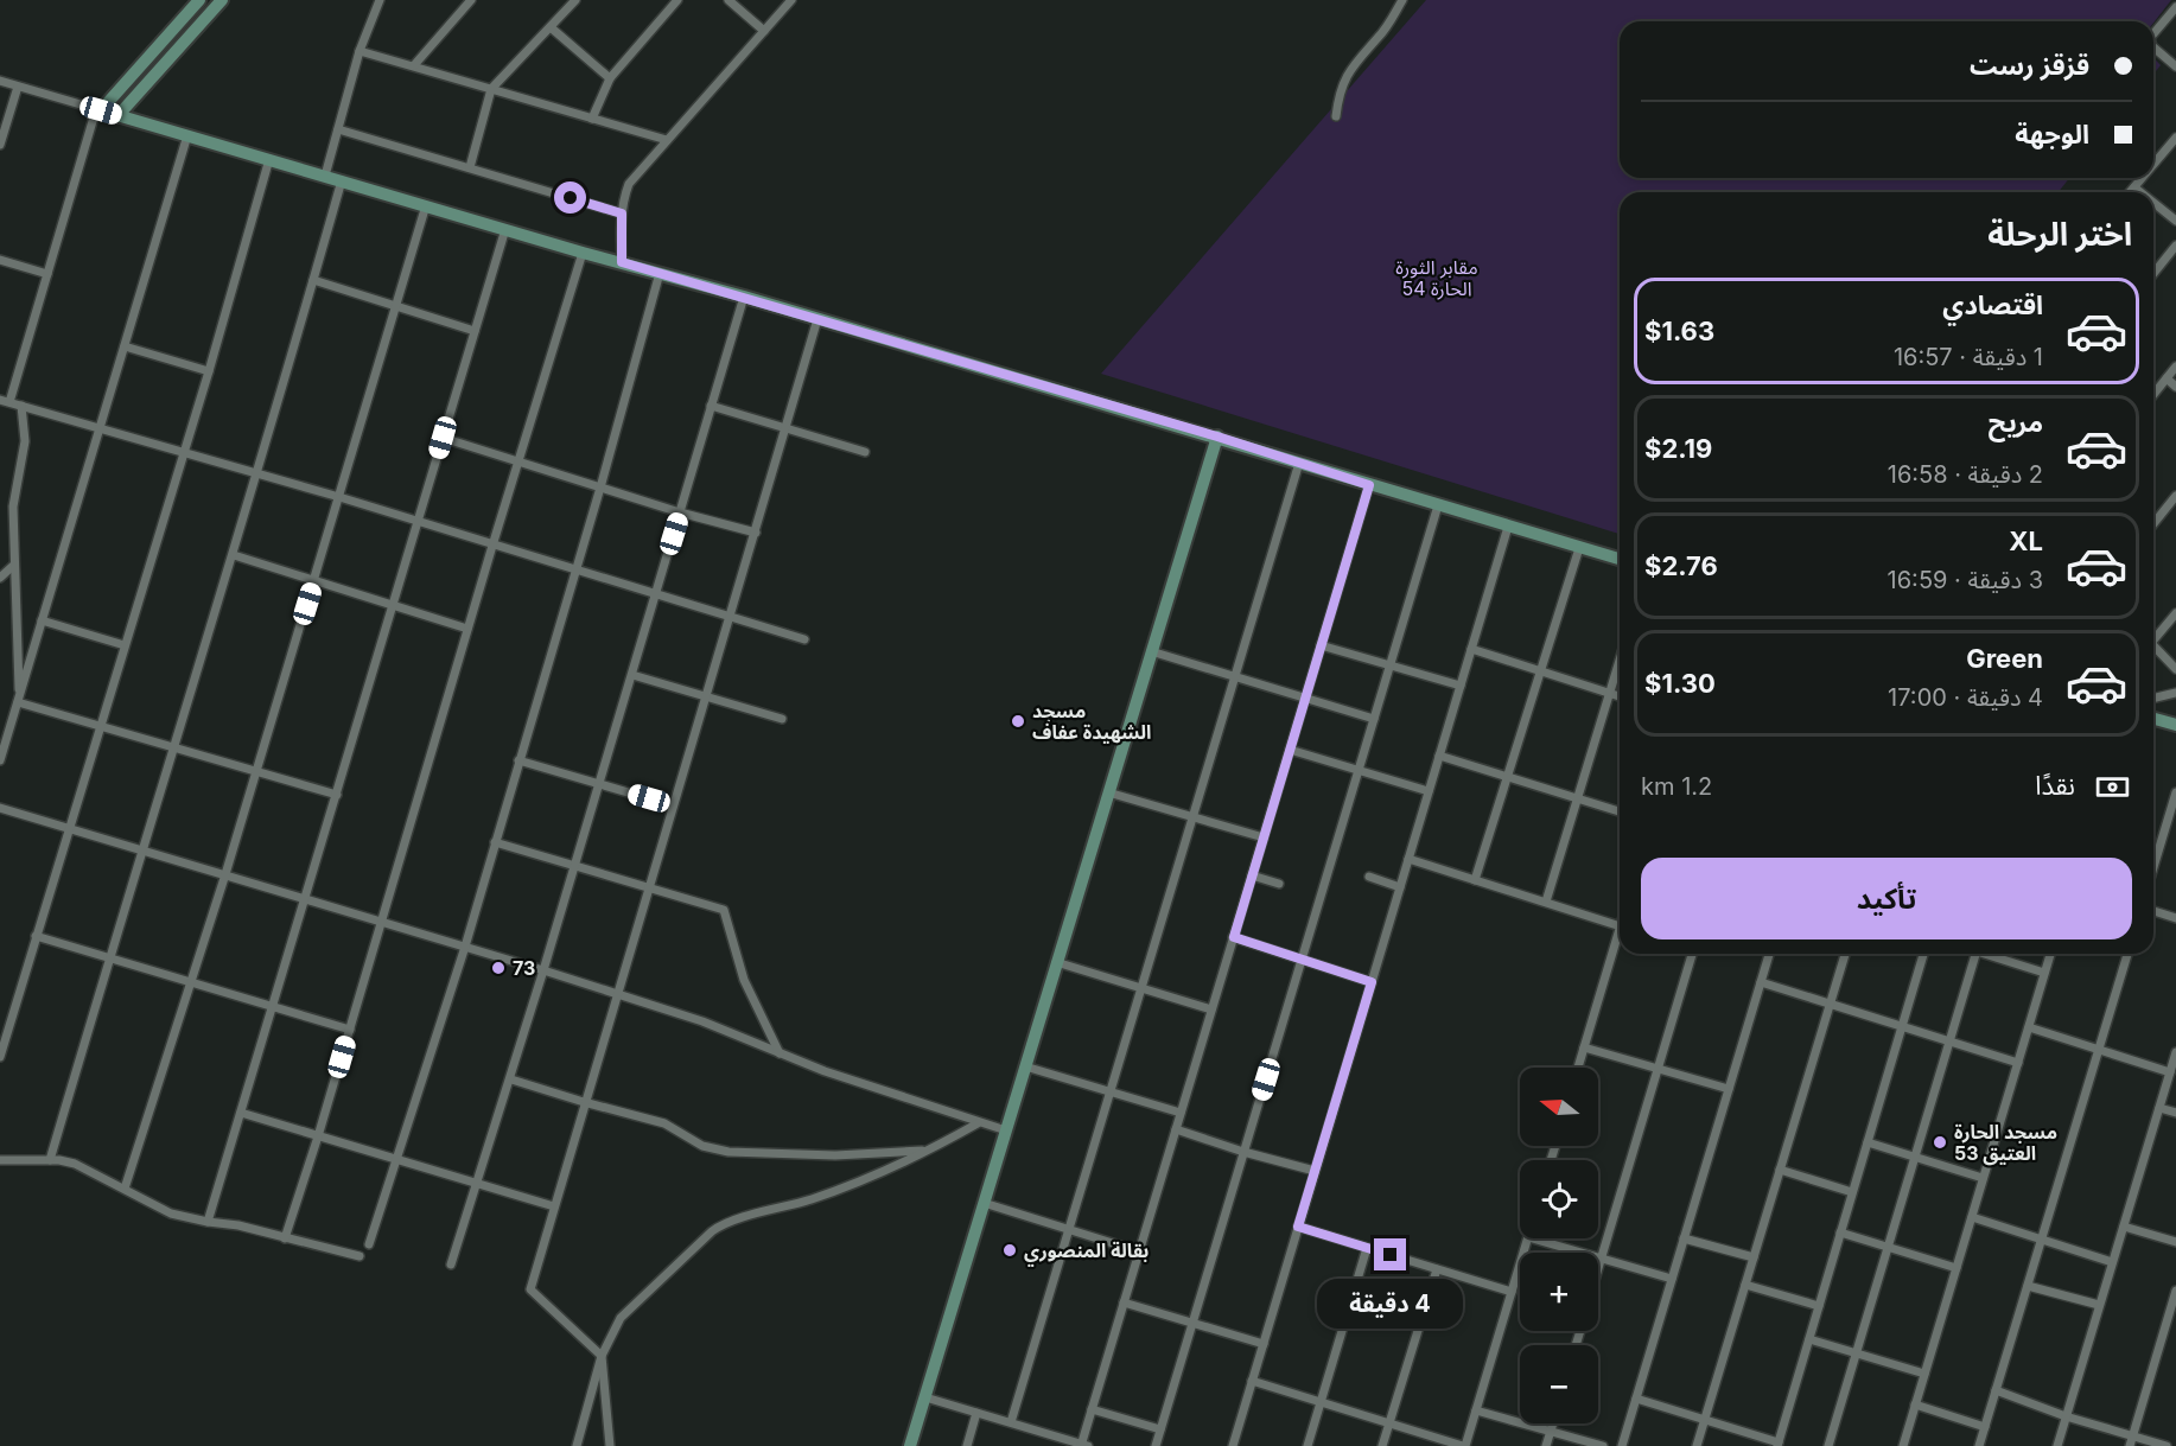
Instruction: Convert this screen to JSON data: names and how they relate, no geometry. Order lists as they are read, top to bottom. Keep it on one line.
{"parks":["مقابر الثورة الحارة 54"],"places":["مسجد الشهيدة عفاف","73","مسجد الحارة 53 العتيق","بقالة المنصوري"],"north":"left","page":{"banner":["قزقز رست","الوجهة"],"heading":"اختر الرحلة","list":[{"name":"اقتصادي","note":"1 دقيقة · 16:57","value":"$1.63"},{"name":"مريح","note":"2 دقيقة · 16:58","value":"$2.19"},{"name":"XL","note":"3 دقيقة · 16:59","value":"$2.76"},{"name":"Green","note":"4 دقيقة · 17:00","value":"$1.30"}],"pay":["نقدًا","1.2 km"],"buttons":"تأكيد","map_buttons":["+","−"],"bubble":"4 دقيقة"}}
